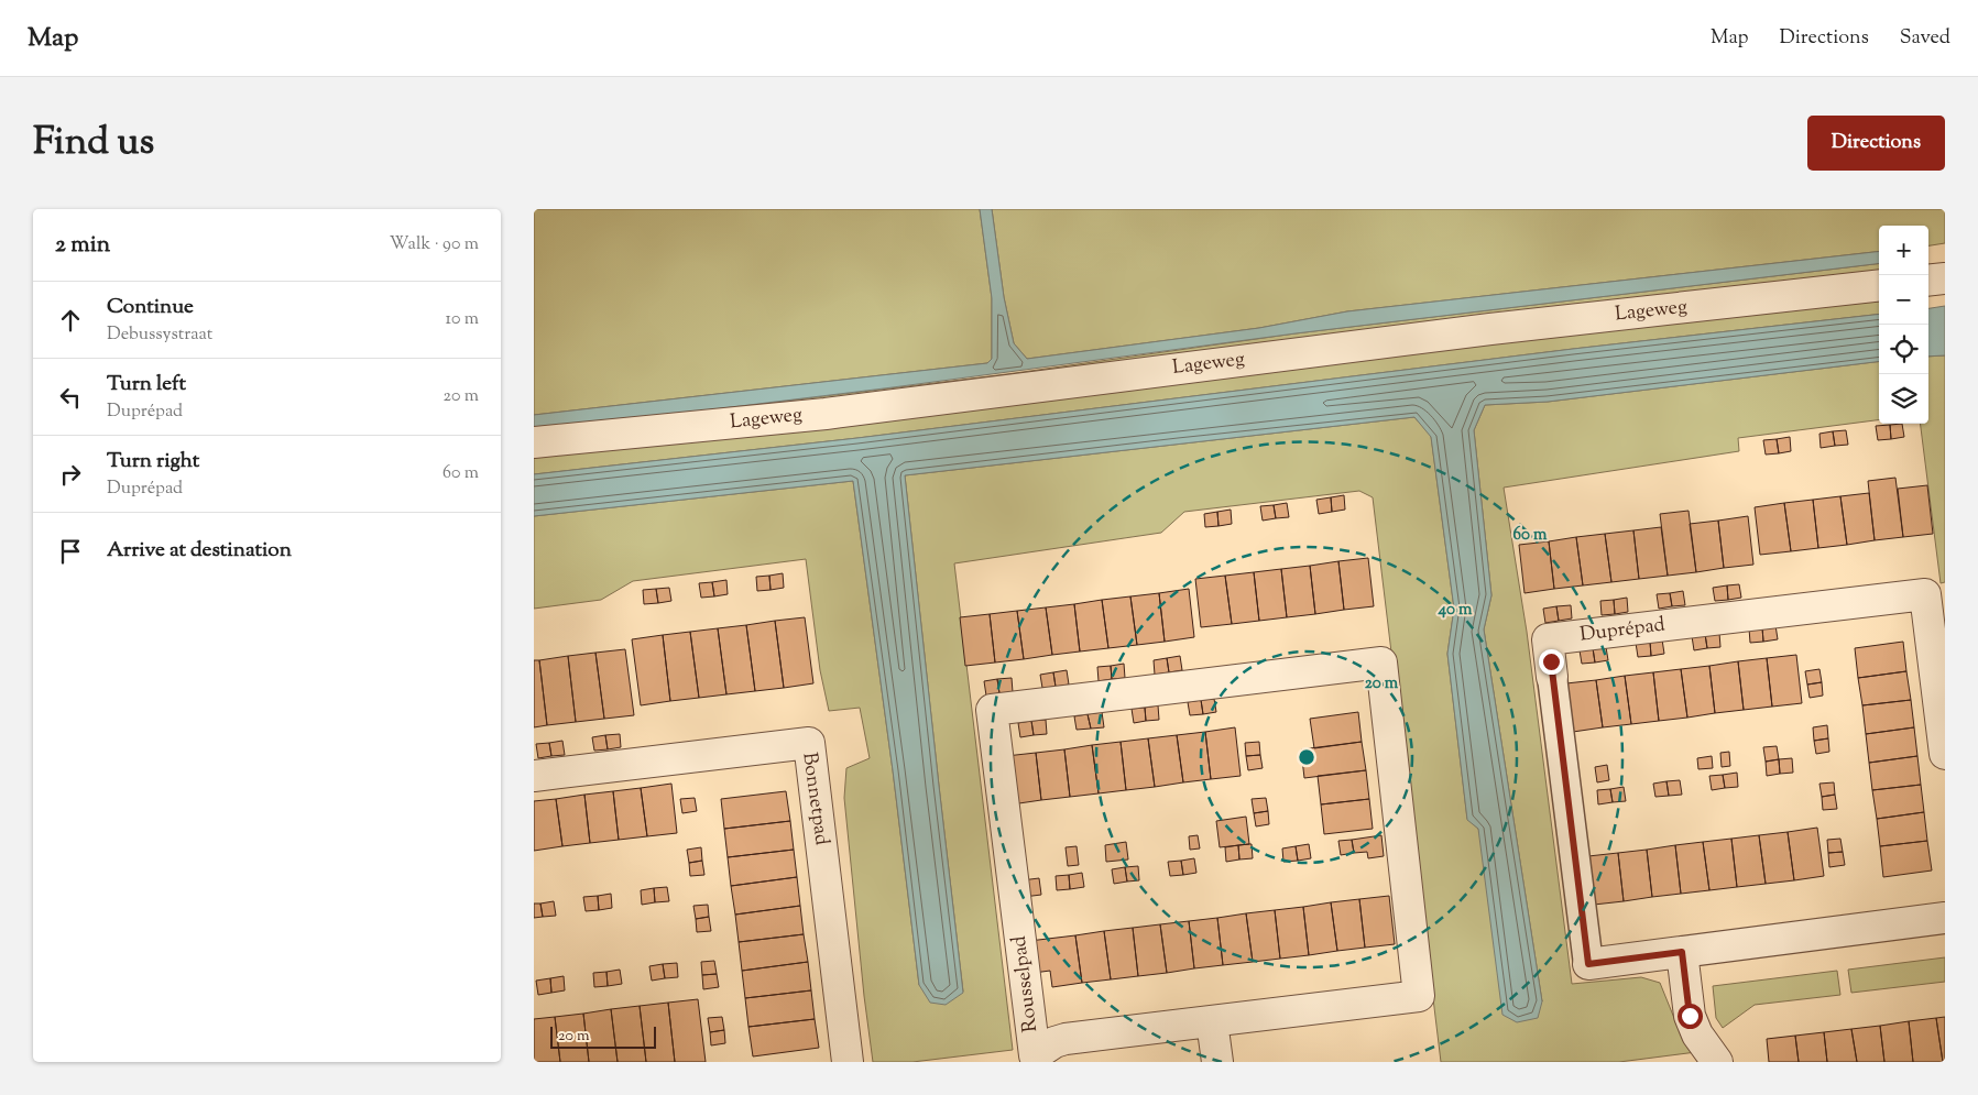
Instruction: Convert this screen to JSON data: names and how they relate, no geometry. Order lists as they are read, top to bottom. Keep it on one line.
{"streets":{"street":["Lageweg","Duprépad","Bonnetpad","Rousselpad"]},"scale_bar":"20 m","page":{"header":"Map","nav":["Map","Directions","Saved"],"title":"Find us","buttons":"Directions","heading":["2 min","Walk · 90 m"],"map_buttons":["+","−"],"list":[["Continue","Debussystraat","10 m"],["Turn left","Duprépad","20 m"],["Turn right","Duprépad","60 m"],"Arrive at destination"],"scale":"20 m"},"rings":["60 m","40 m","20 m"]}
